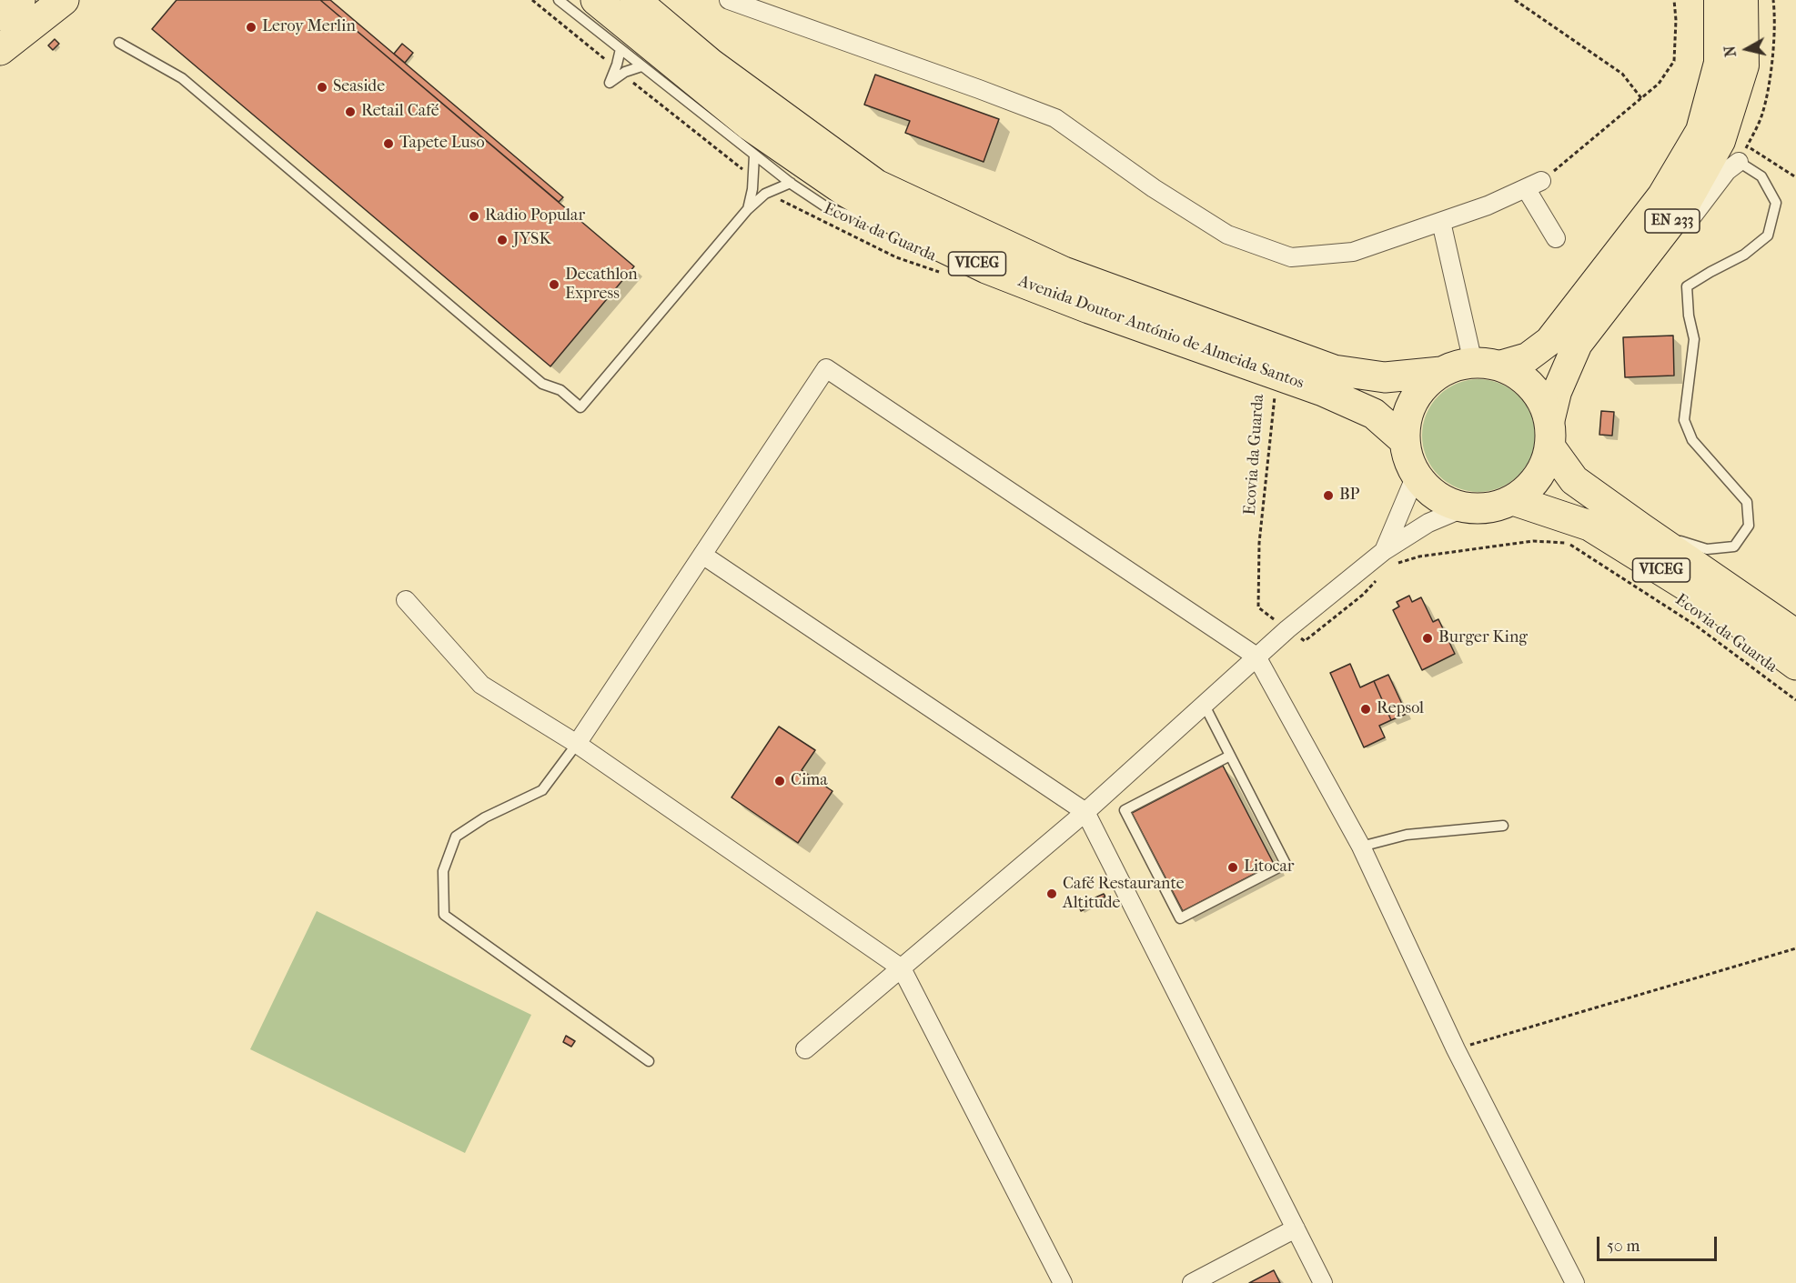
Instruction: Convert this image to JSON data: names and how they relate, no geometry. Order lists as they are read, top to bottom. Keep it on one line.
{"streets":{"highway":["VICEG","Avenida Doutor António de Almeida Santos"],"main road":["EN 233"],"path":["Ecovia da Guarda"]},"crossings":[["EN 233","VICEG"],["EN 233","Avenida Doutor António de Almeida Santos"],["VICEG","Avenida Doutor António de Almeida Santos"]],"places":["Leroy Merlin","Seaside","Retail Café","Tapete Luso","Radio Popular","JYSK","Decathlon Express","BP","Burger King","Repsol","Cima","Litocar","Café Restaurante Altitude"],"scale_bar":"50 m","north":"left"}
